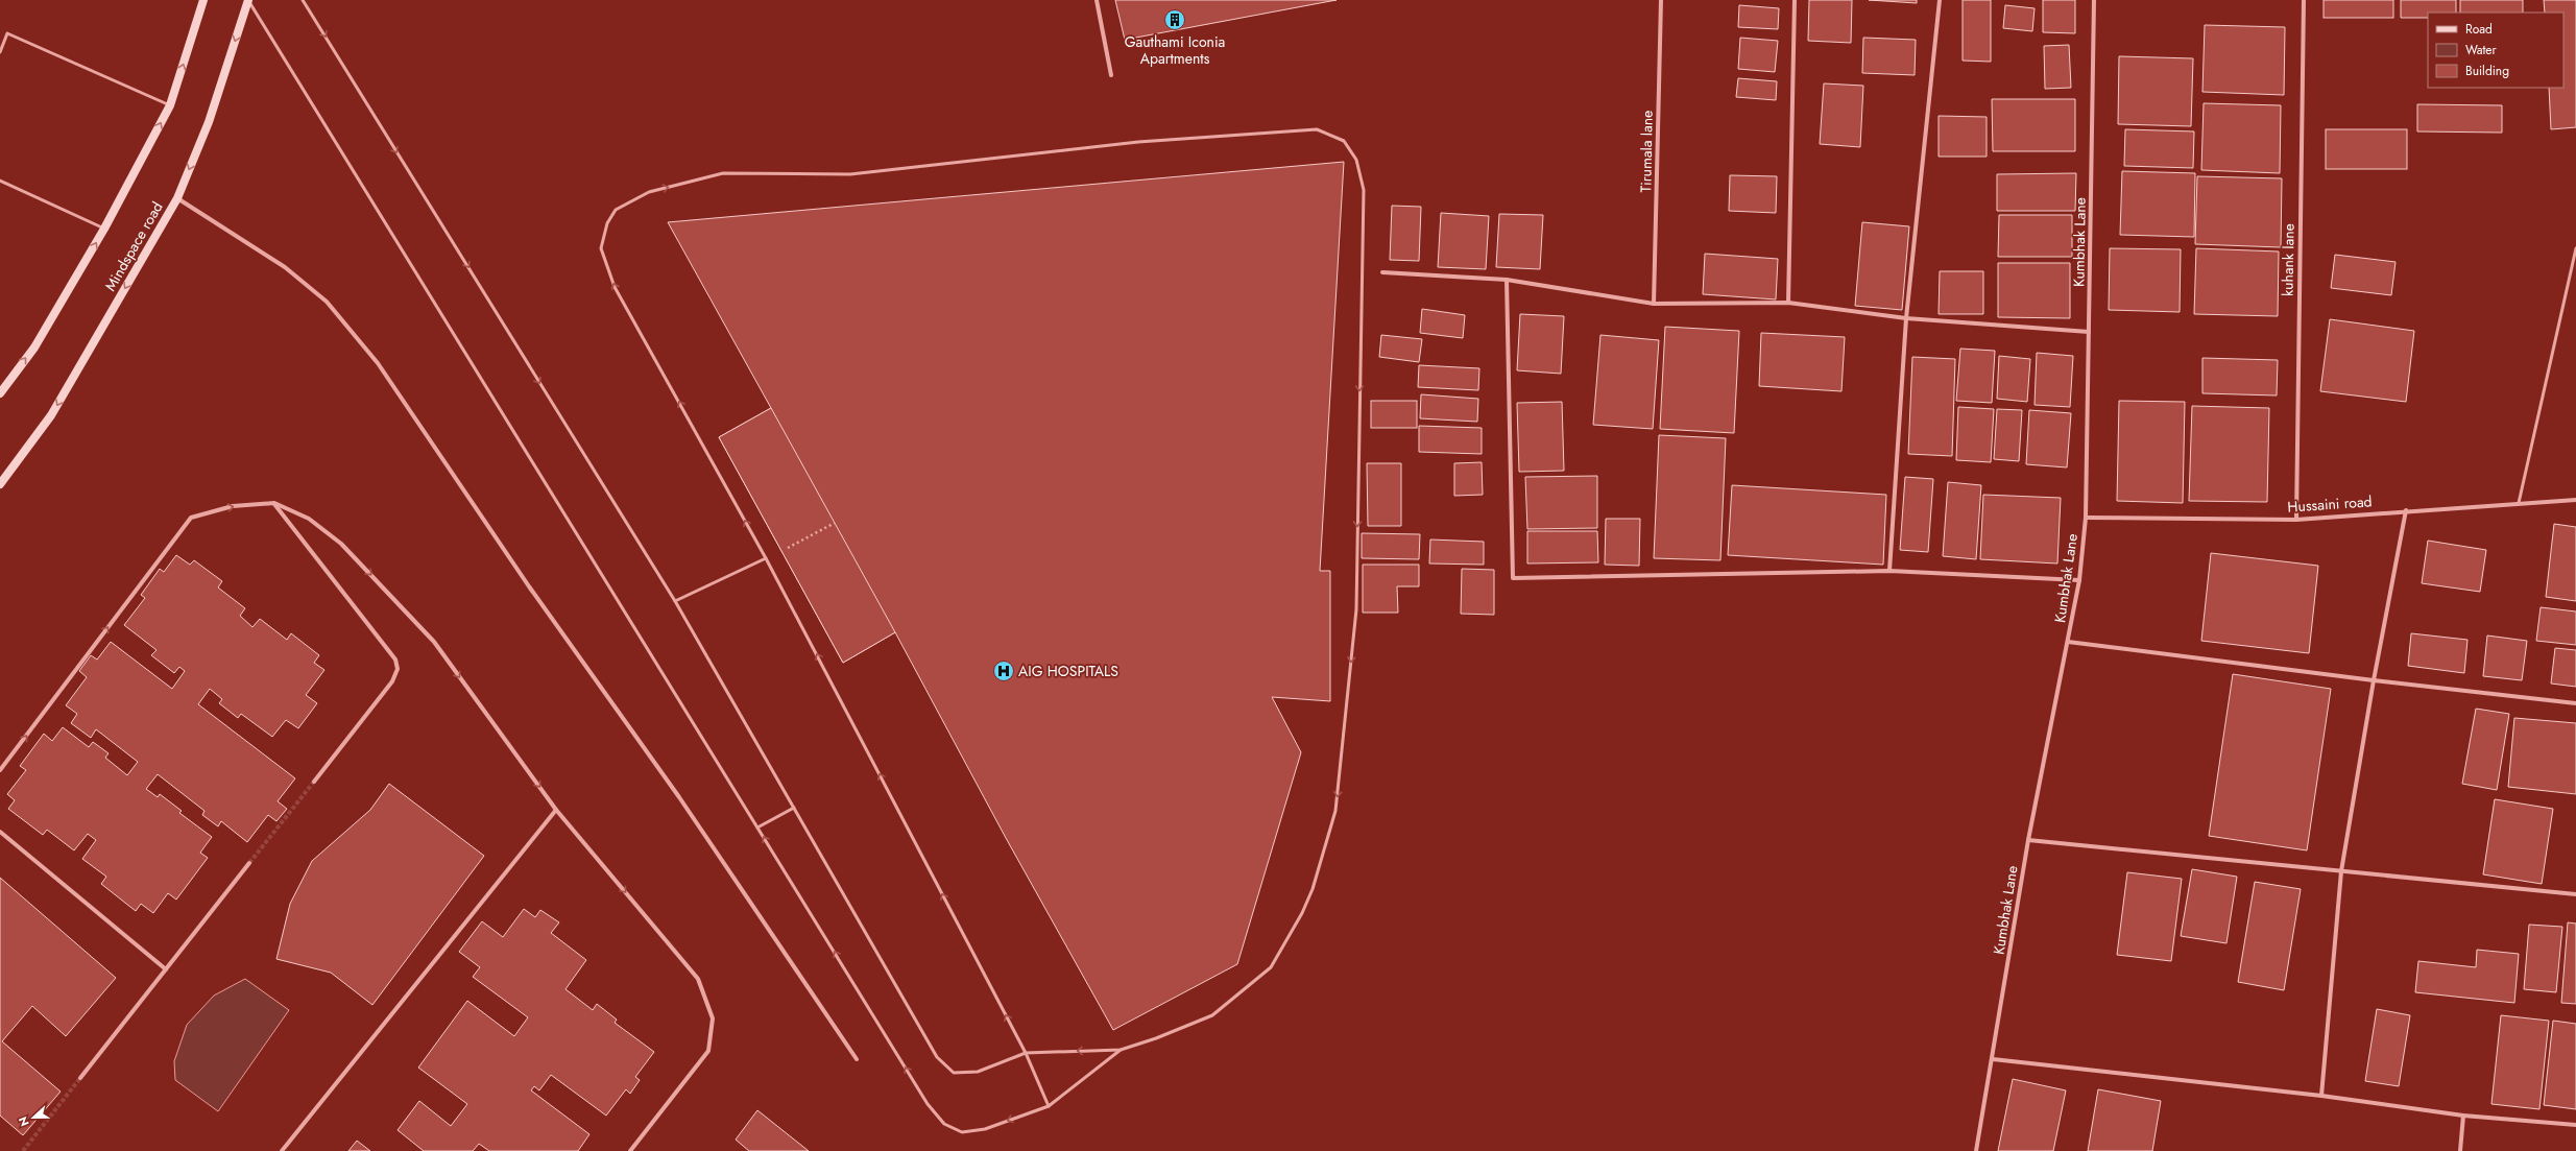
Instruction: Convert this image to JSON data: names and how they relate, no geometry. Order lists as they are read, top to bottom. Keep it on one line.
{"streets":{"main road":["Mindspace road"],"street":["Tirumala lane","Kumbhak Lane","kuhank lane","Hussaini road"]},"crossings":[["Kumbhak Lane","Hussaini road"],["kuhank lane","Hussaini road"]],"places":{"building":["Gauthami Iconia Apartments"],"hospital":["AIG HOSPITALS"]},"legend":["Road","Water","Building"],"north":"left"}
